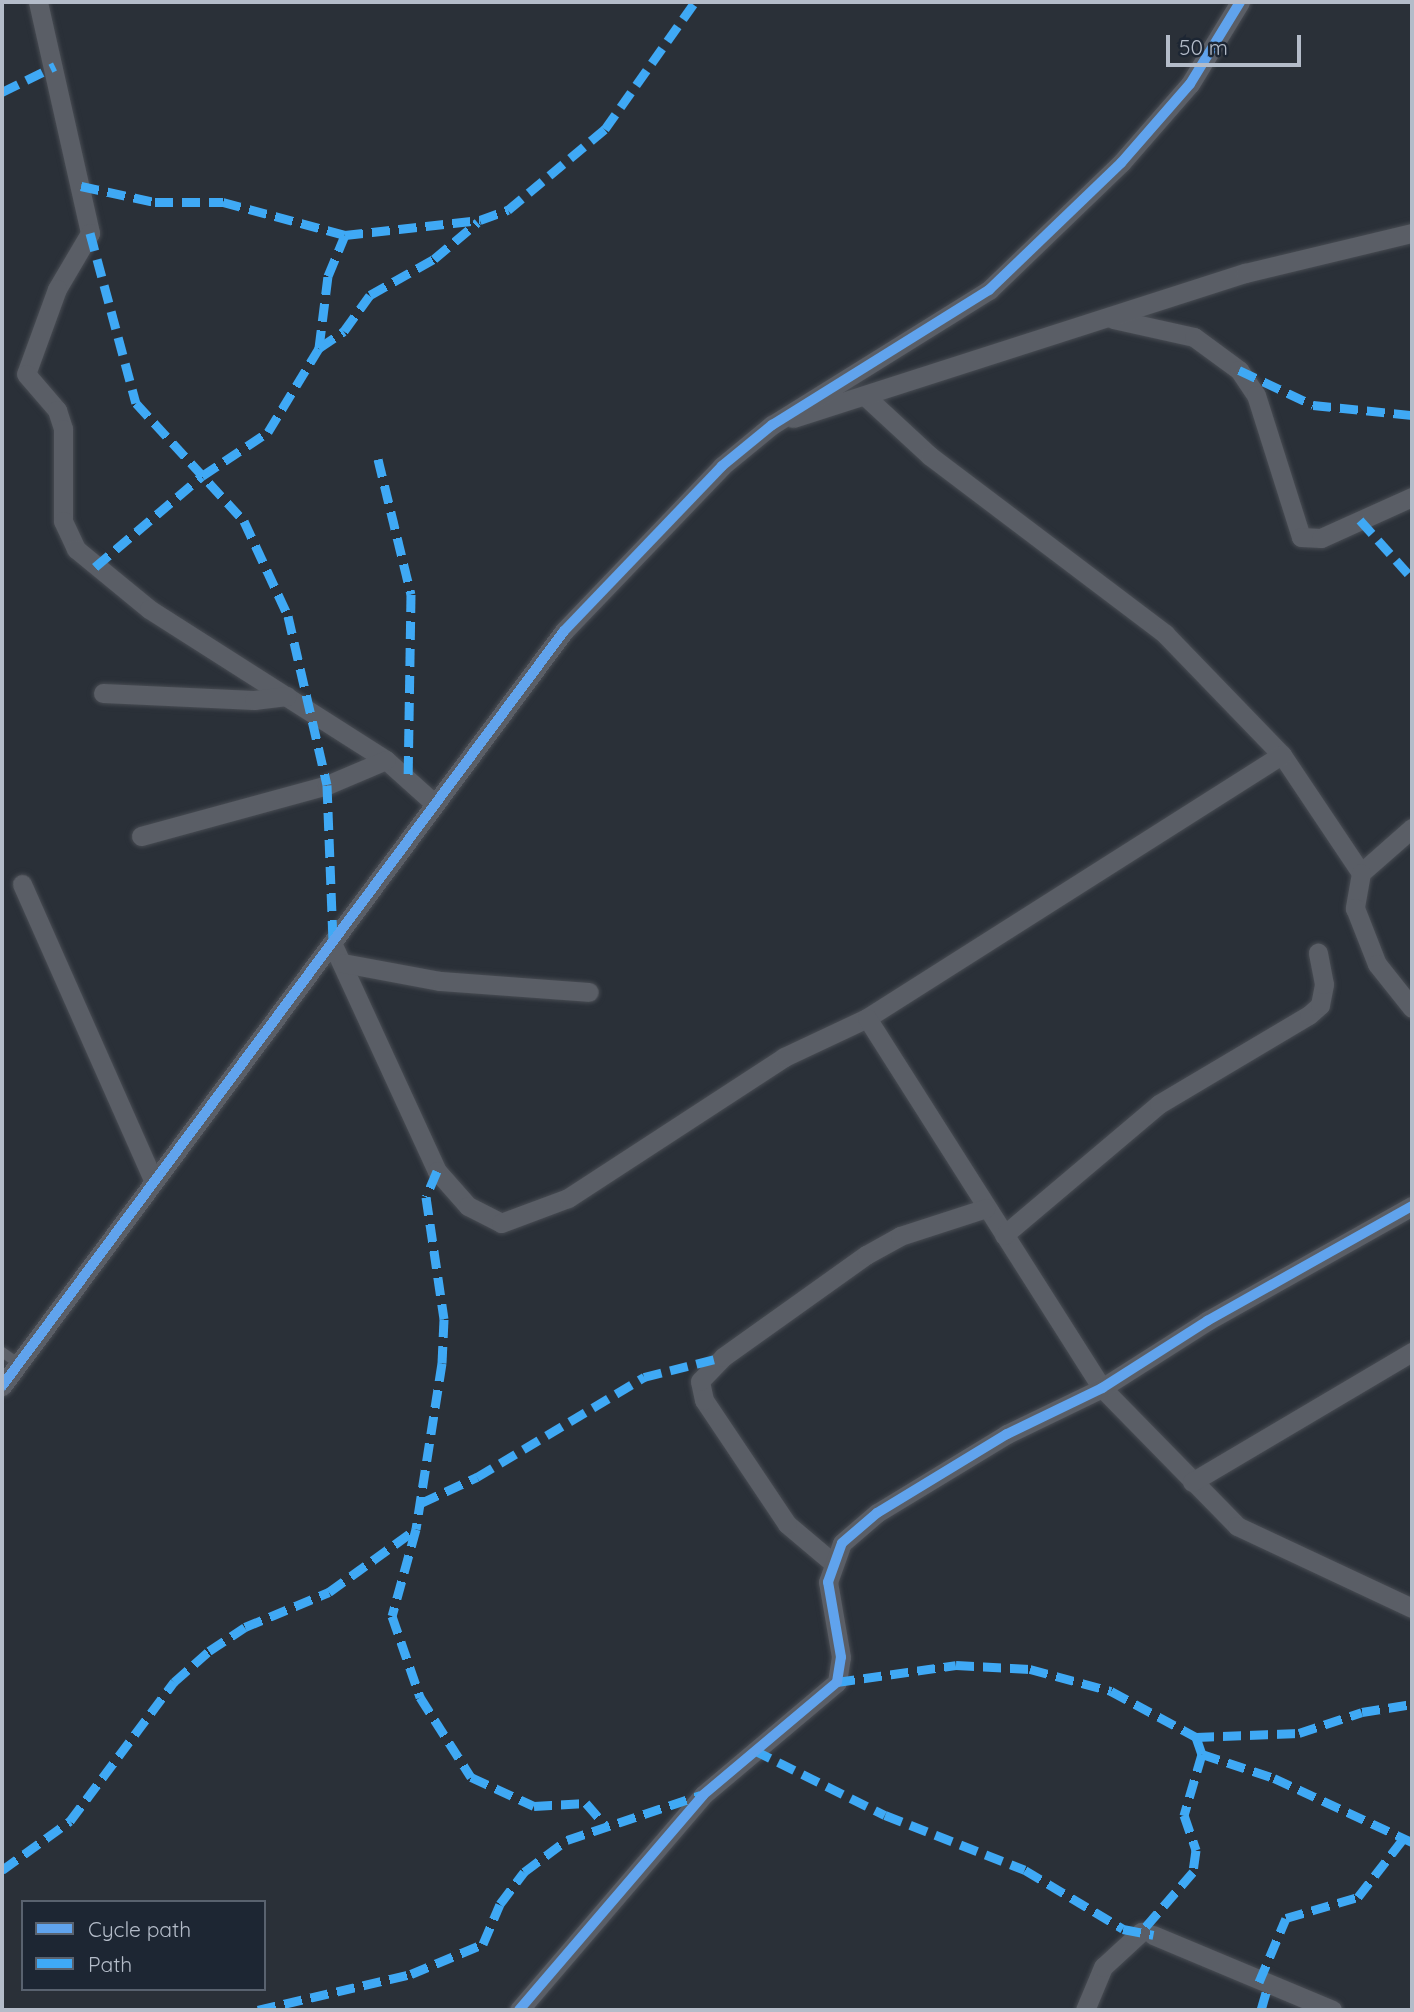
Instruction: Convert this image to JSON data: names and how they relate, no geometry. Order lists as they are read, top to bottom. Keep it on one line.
{"legend":["Cycle path","Path"],"scale_bar":"50 m"}
